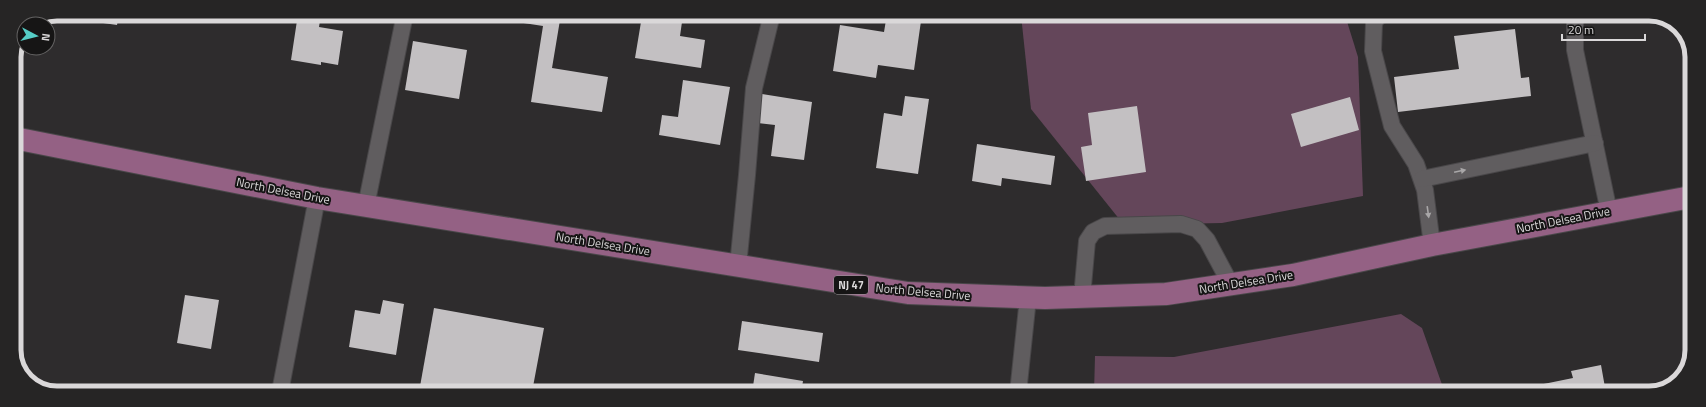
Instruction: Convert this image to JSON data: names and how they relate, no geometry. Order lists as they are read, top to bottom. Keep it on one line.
{"streets":{"main road":["North Delsea Drive","NJ 47"]},"scale_bar":"20 m","north":"right"}
